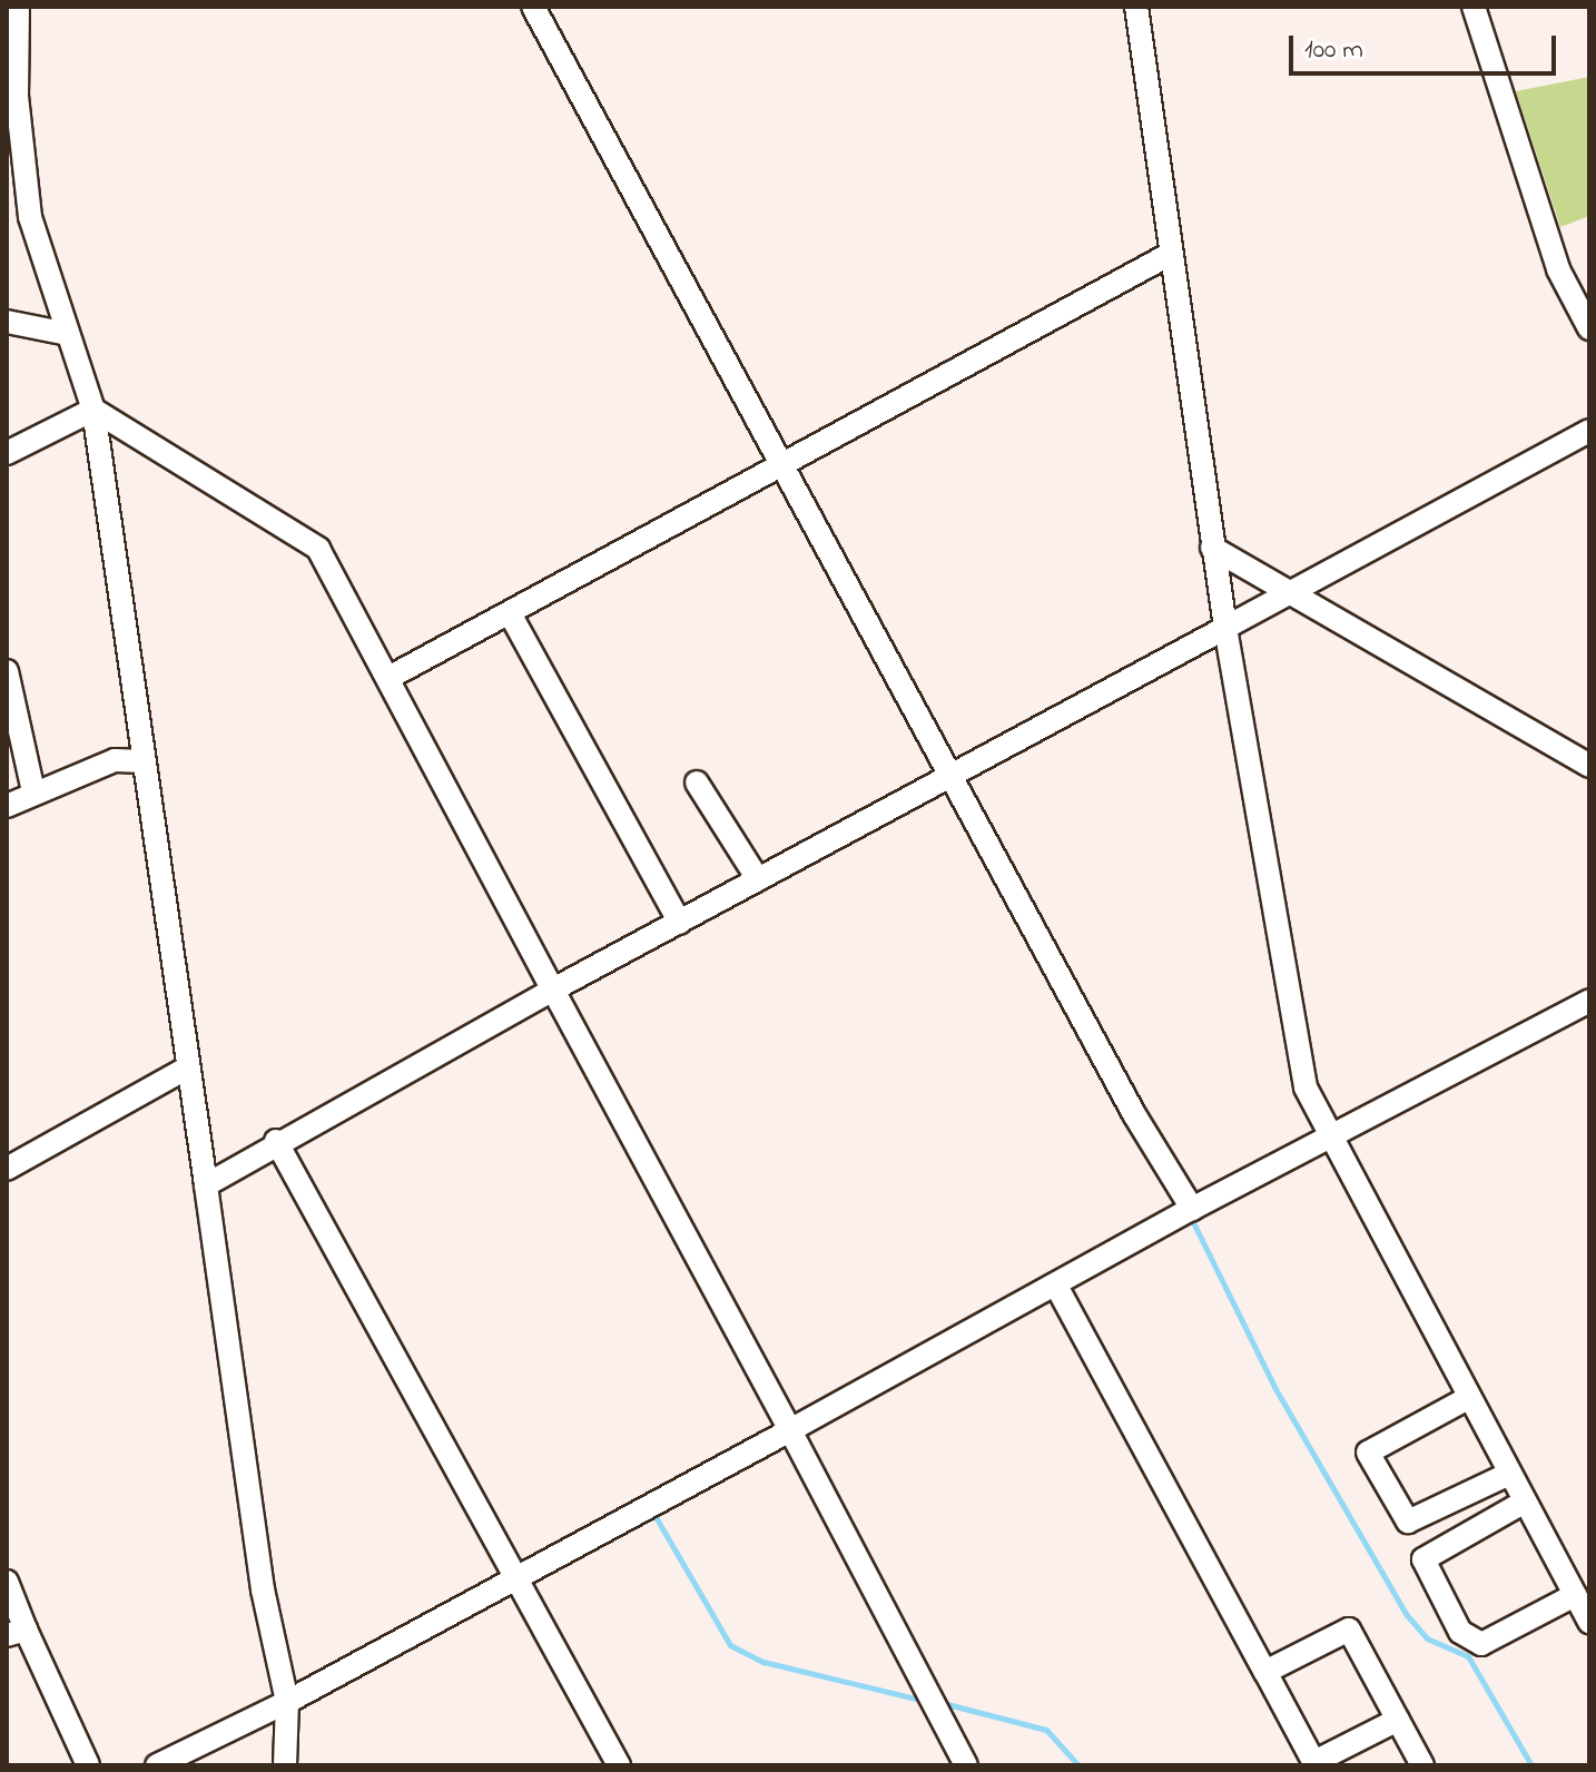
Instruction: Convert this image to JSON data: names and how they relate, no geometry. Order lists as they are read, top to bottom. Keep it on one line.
{"scale_bar":"100 m"}
